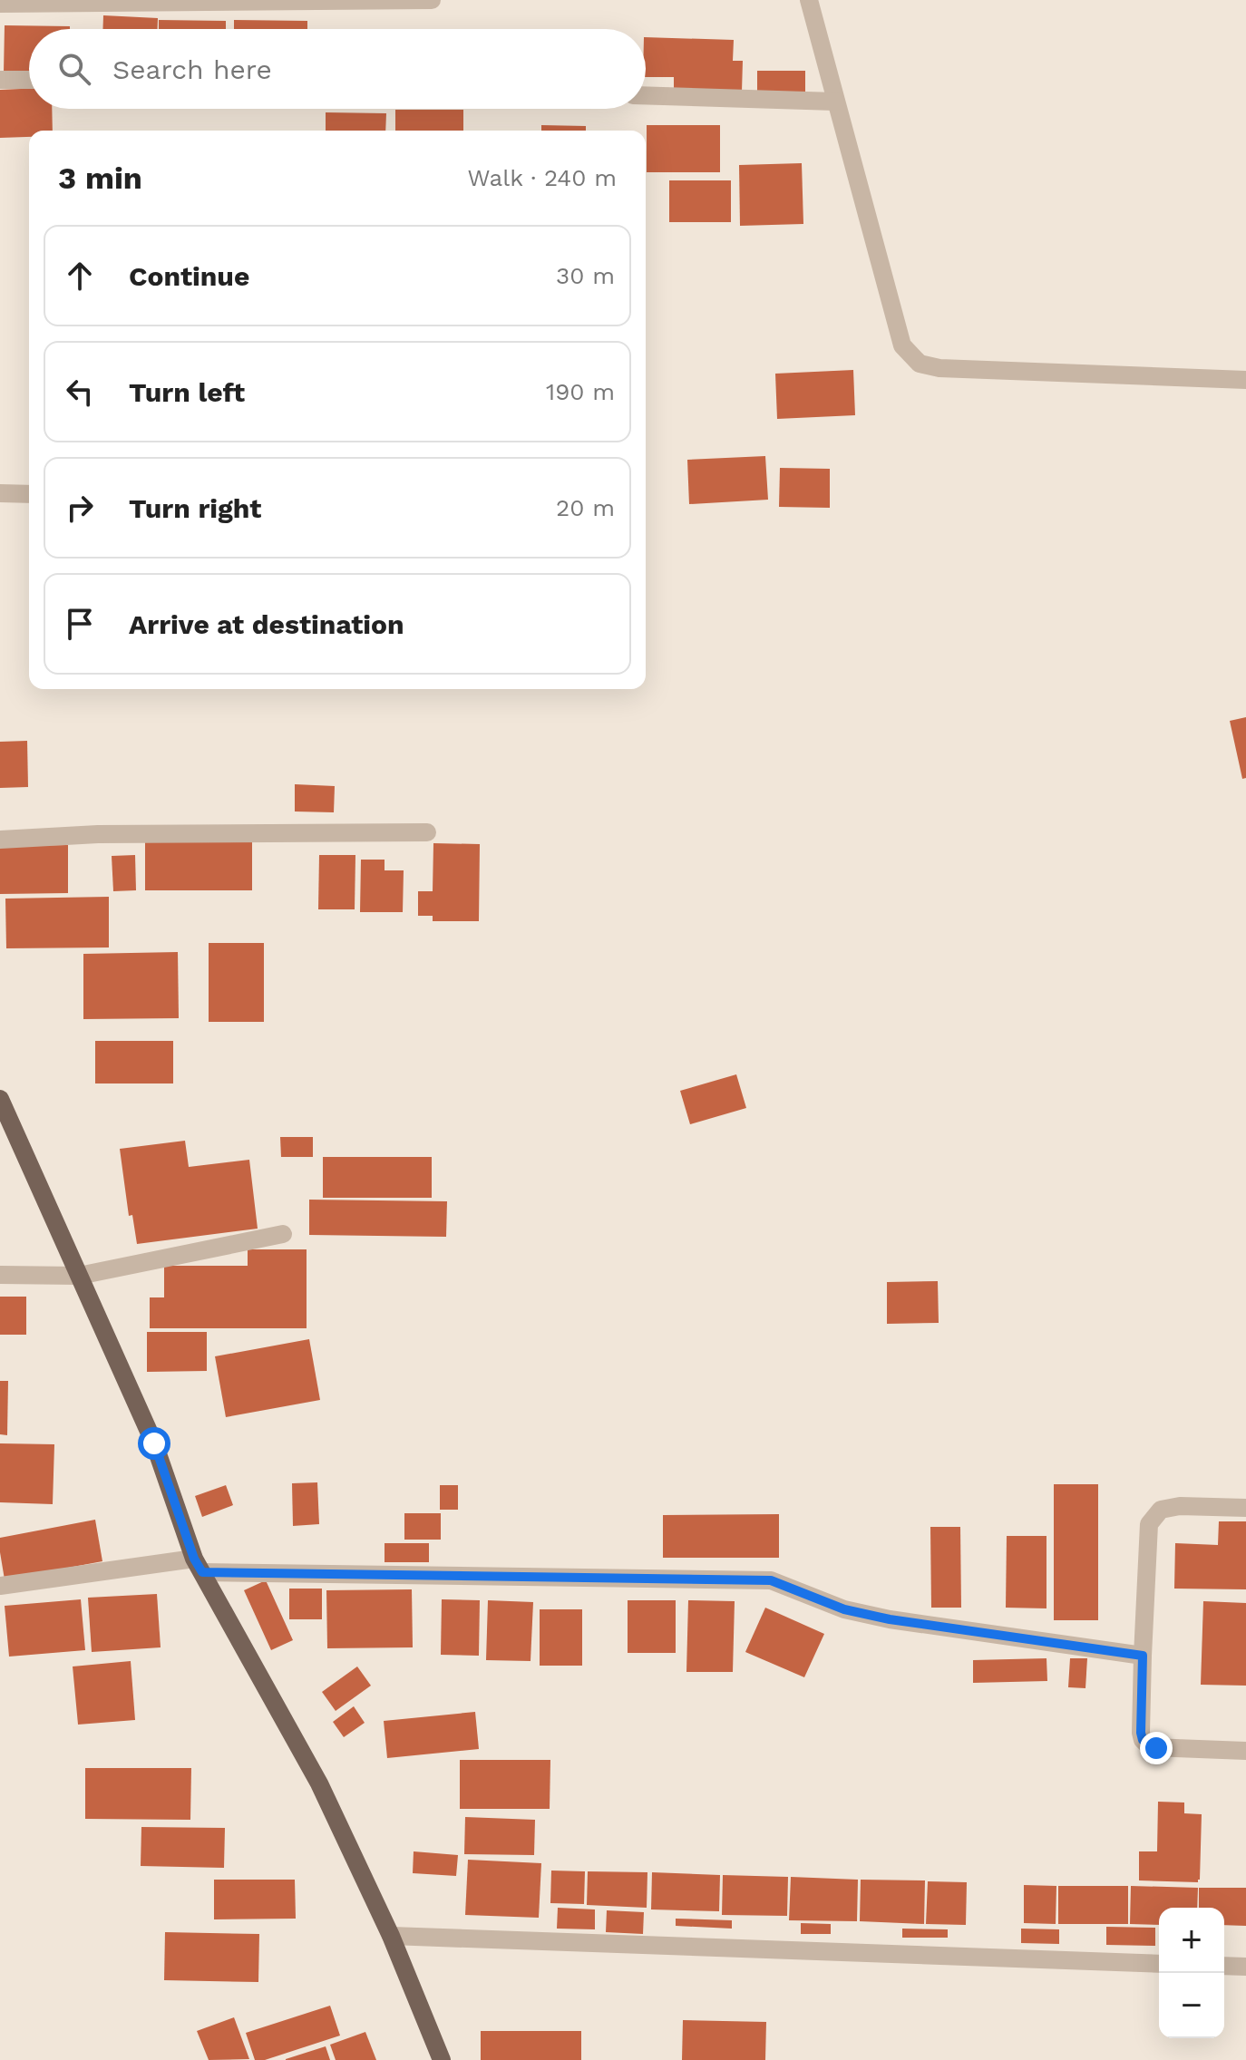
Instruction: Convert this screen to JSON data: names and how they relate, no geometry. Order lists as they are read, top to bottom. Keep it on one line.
{"page":{"search":"Search here","heading":["3 min","Walk · 240 m"],"list":[["Continue","30 m"],["Turn left","190 m"],["Turn right","20 m"],"Arrive at destination"],"map_buttons":["+","−"]}}
